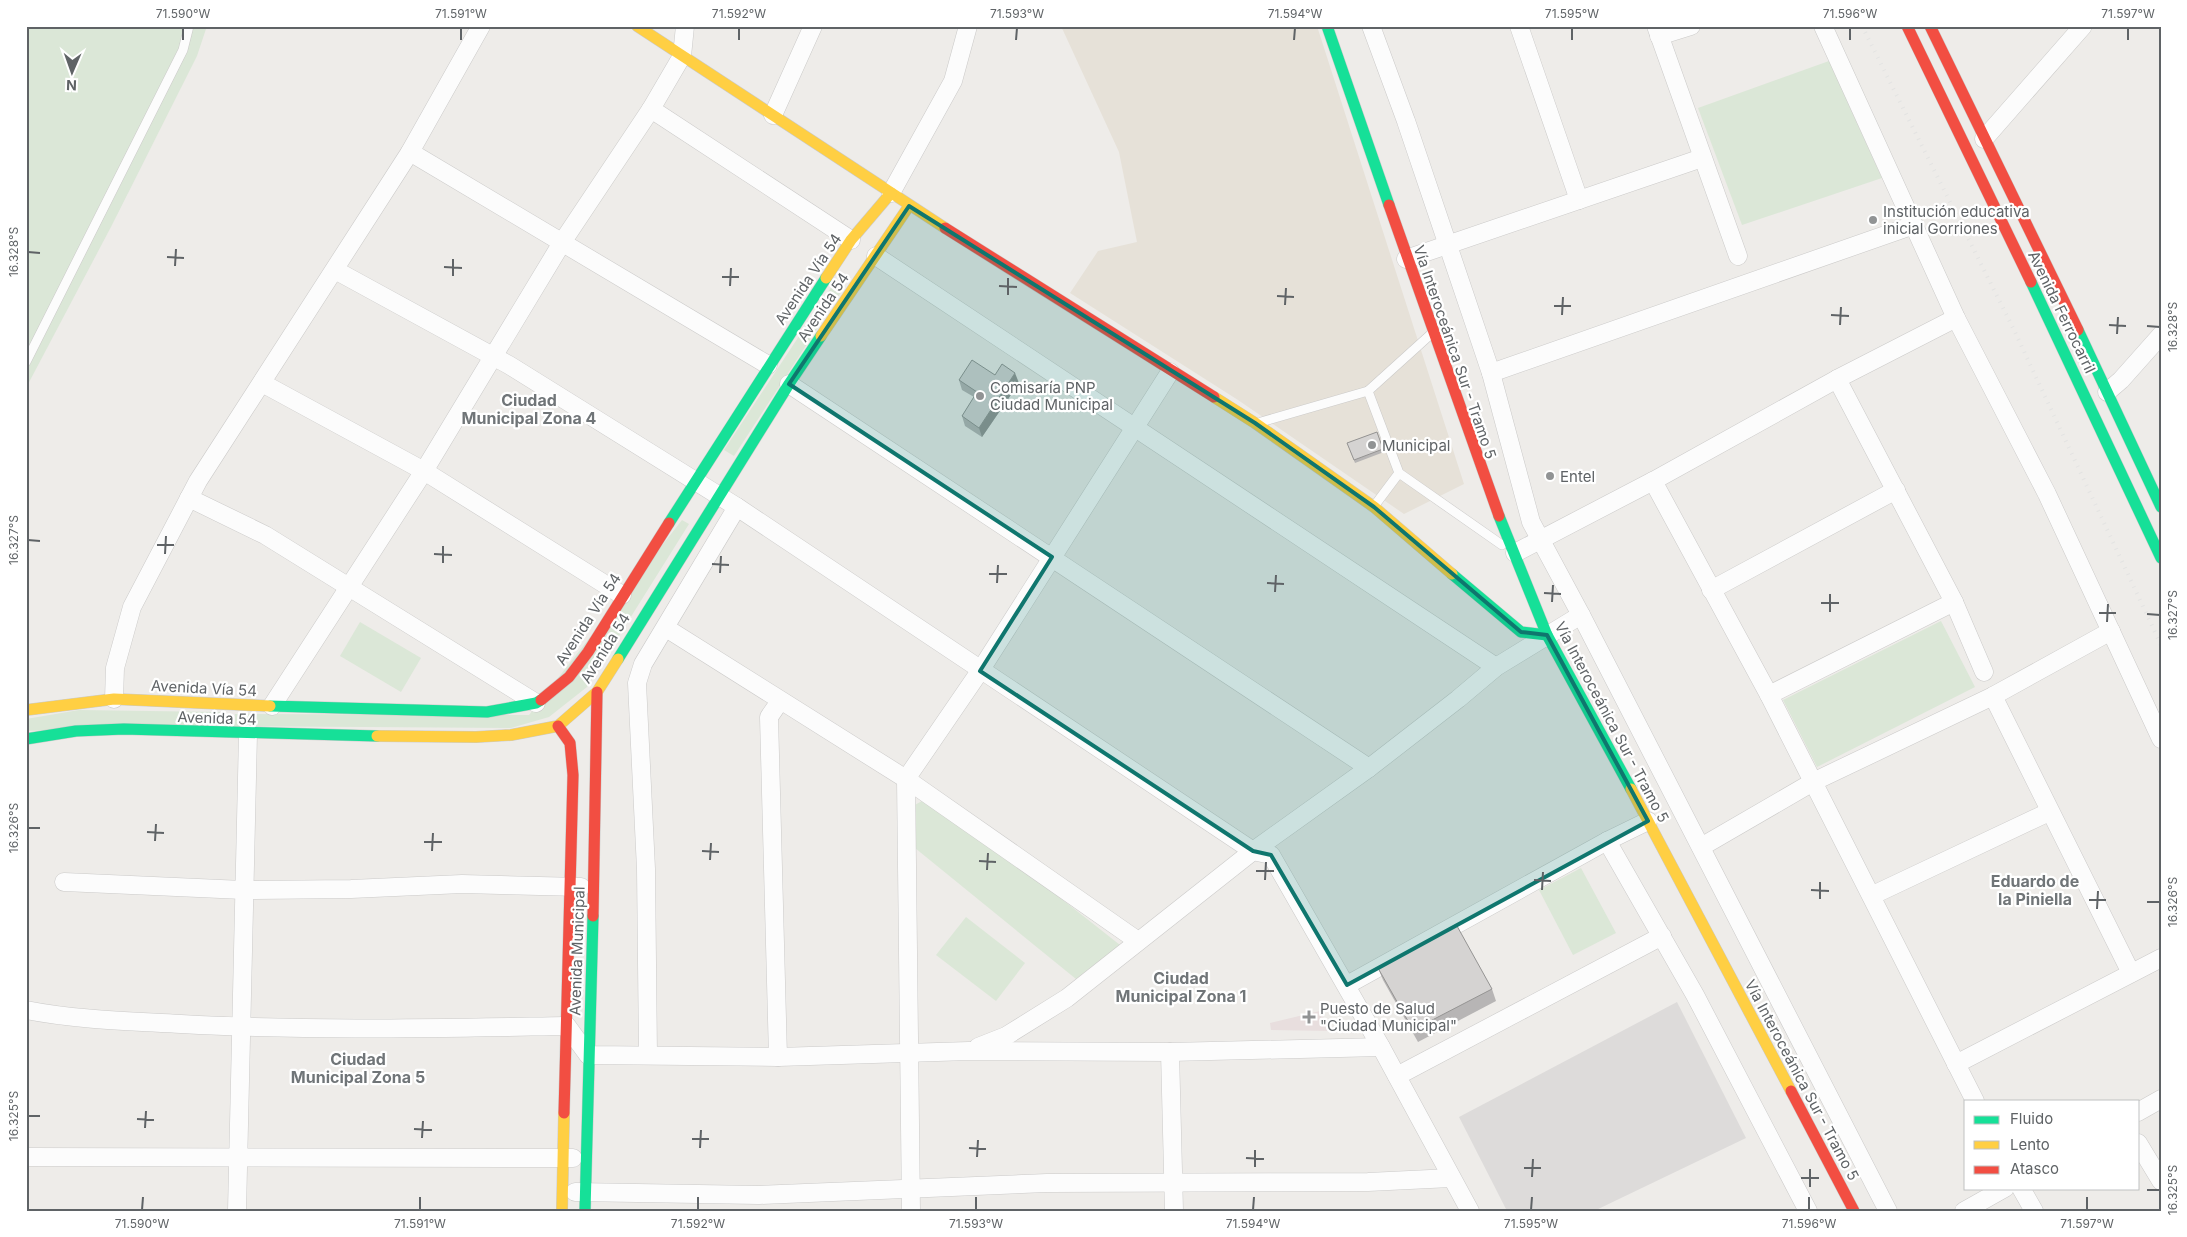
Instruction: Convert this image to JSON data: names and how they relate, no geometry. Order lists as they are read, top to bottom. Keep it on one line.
{"streets":{"main road":["Avenida Vía 54","Avenida 54","Avenida Ferrocarril","Vía Interoceánica Sur - Tramo 5","Avenida Municipal"]},"crossings":[["Avenida 54","Avenida Municipal"]],"districts":["Ciudad Municipal Zona 4","Eduardo de la Piniella","Ciudad Municipal Zona 1","Ciudad Municipal Zona 5"],"places":{"other":["Institución educativa inicial Gorriones","Comisaría PNP Ciudad Municipal","Municipal","Entel"],"health":["Puesto de Salud \"Ciudad Municipal\""]},"legend":["Fluido","Lento","Atasco"],"north":"bottom","coordinates":["71.590°W","71.591°W","71.592°W","71.593°W","71.594°W","71.595°W","71.596°W","71.597°W","16.328°S","16.327°S","16.326°S","16.325°S"]}
